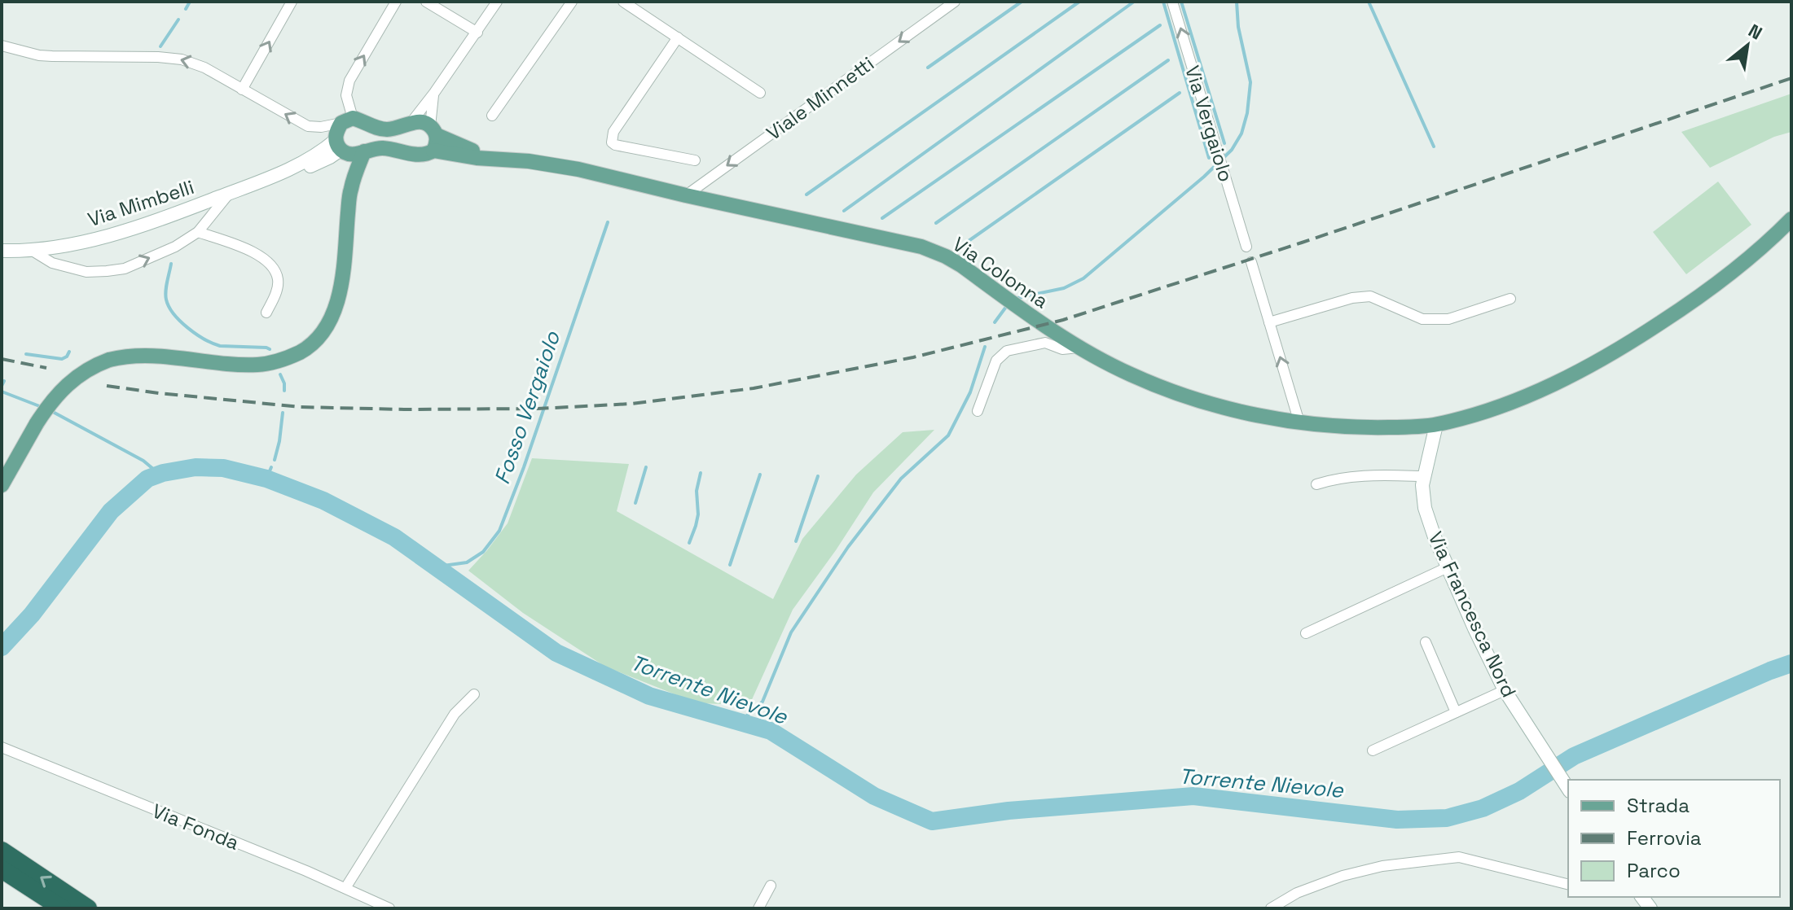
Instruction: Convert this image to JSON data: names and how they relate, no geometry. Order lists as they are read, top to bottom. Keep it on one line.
{"streets":{"main road":["Via Mimbelli","Via Colonna","Via Francesca Nord"],"street":["Viale Minnetti","Via Vergaiolo","Via Fonda"]},"crossings":[["Viale Minnetti","Via Colonna"],["Via Colonna","Via Francesca Nord"]],"one_way":["Viale Minnetti","Via Vergaiolo"],"water":["Fosso Vergaiolo","Torrente Nievole"],"legend":["Strada","Ferrovia","Parco"],"north":"top right"}
